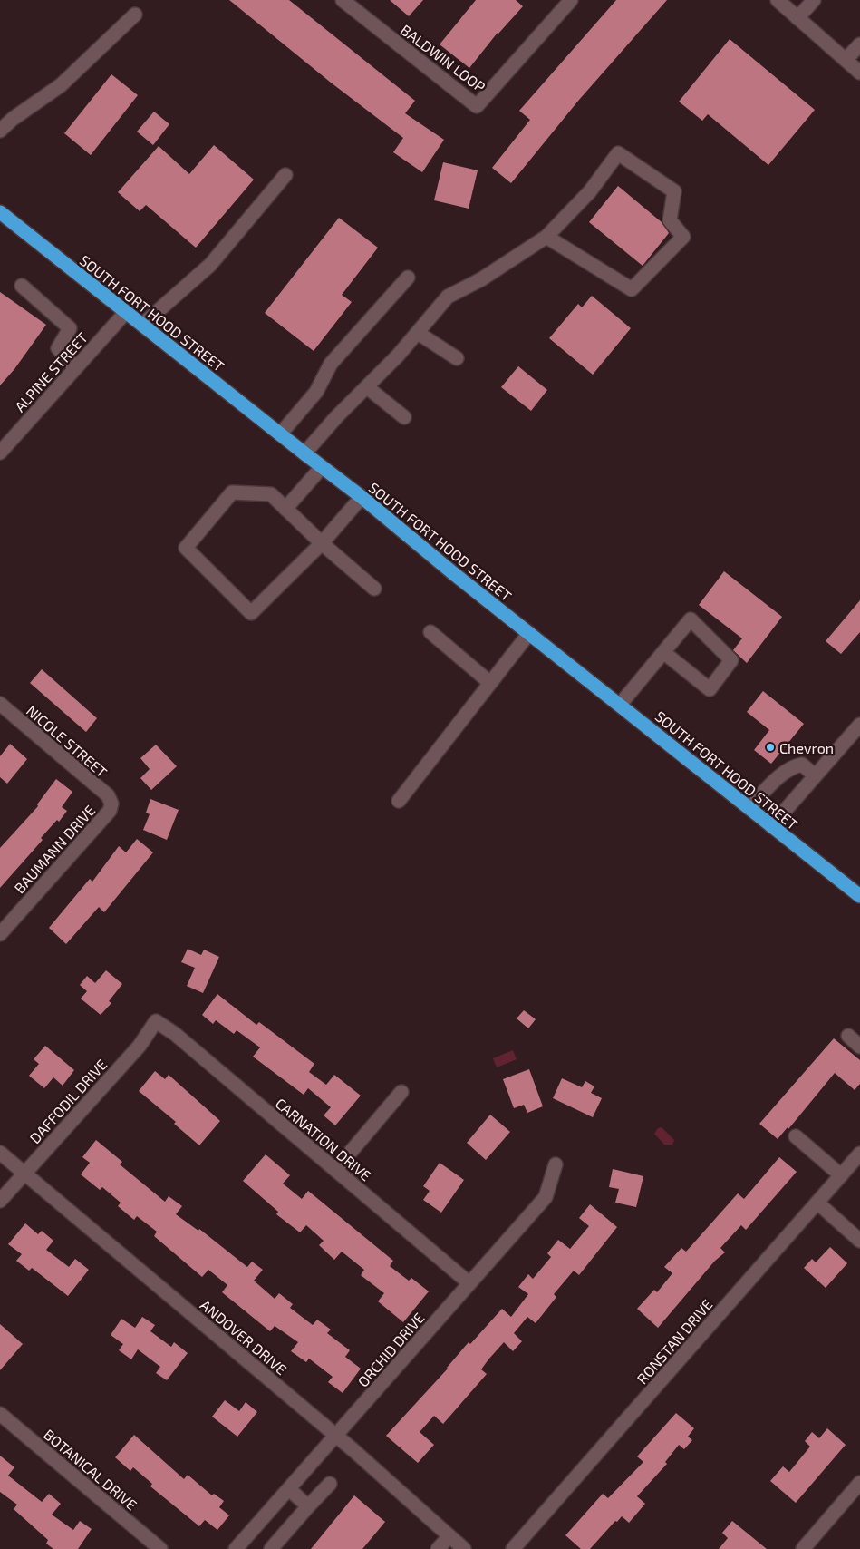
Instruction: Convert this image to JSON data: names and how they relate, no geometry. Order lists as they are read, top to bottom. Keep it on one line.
{"streets":{"highway":["SOUTH FORT HOOD STREET"],"street":["BALDWIN LOOP","ALPINE STREET","NICOLE STREET","BAUMANN DRIVE","DAFFODIL DRIVE","CARNATION DRIVE","ANDOVER DRIVE","RONSTAN DRIVE","ORCHID DRIVE","BOTANICAL DRIVE"]},"crossings":[["SOUTH FORT HOOD STREET","ALPINE STREET"],["NICOLE STREET","BAUMANN DRIVE"],["DAFFODIL DRIVE","CARNATION DRIVE"],["DAFFODIL DRIVE","ANDOVER DRIVE"],["CARNATION DRIVE","ORCHID DRIVE"],["ANDOVER DRIVE","ORCHID DRIVE"]],"places":["Chevron"]}
